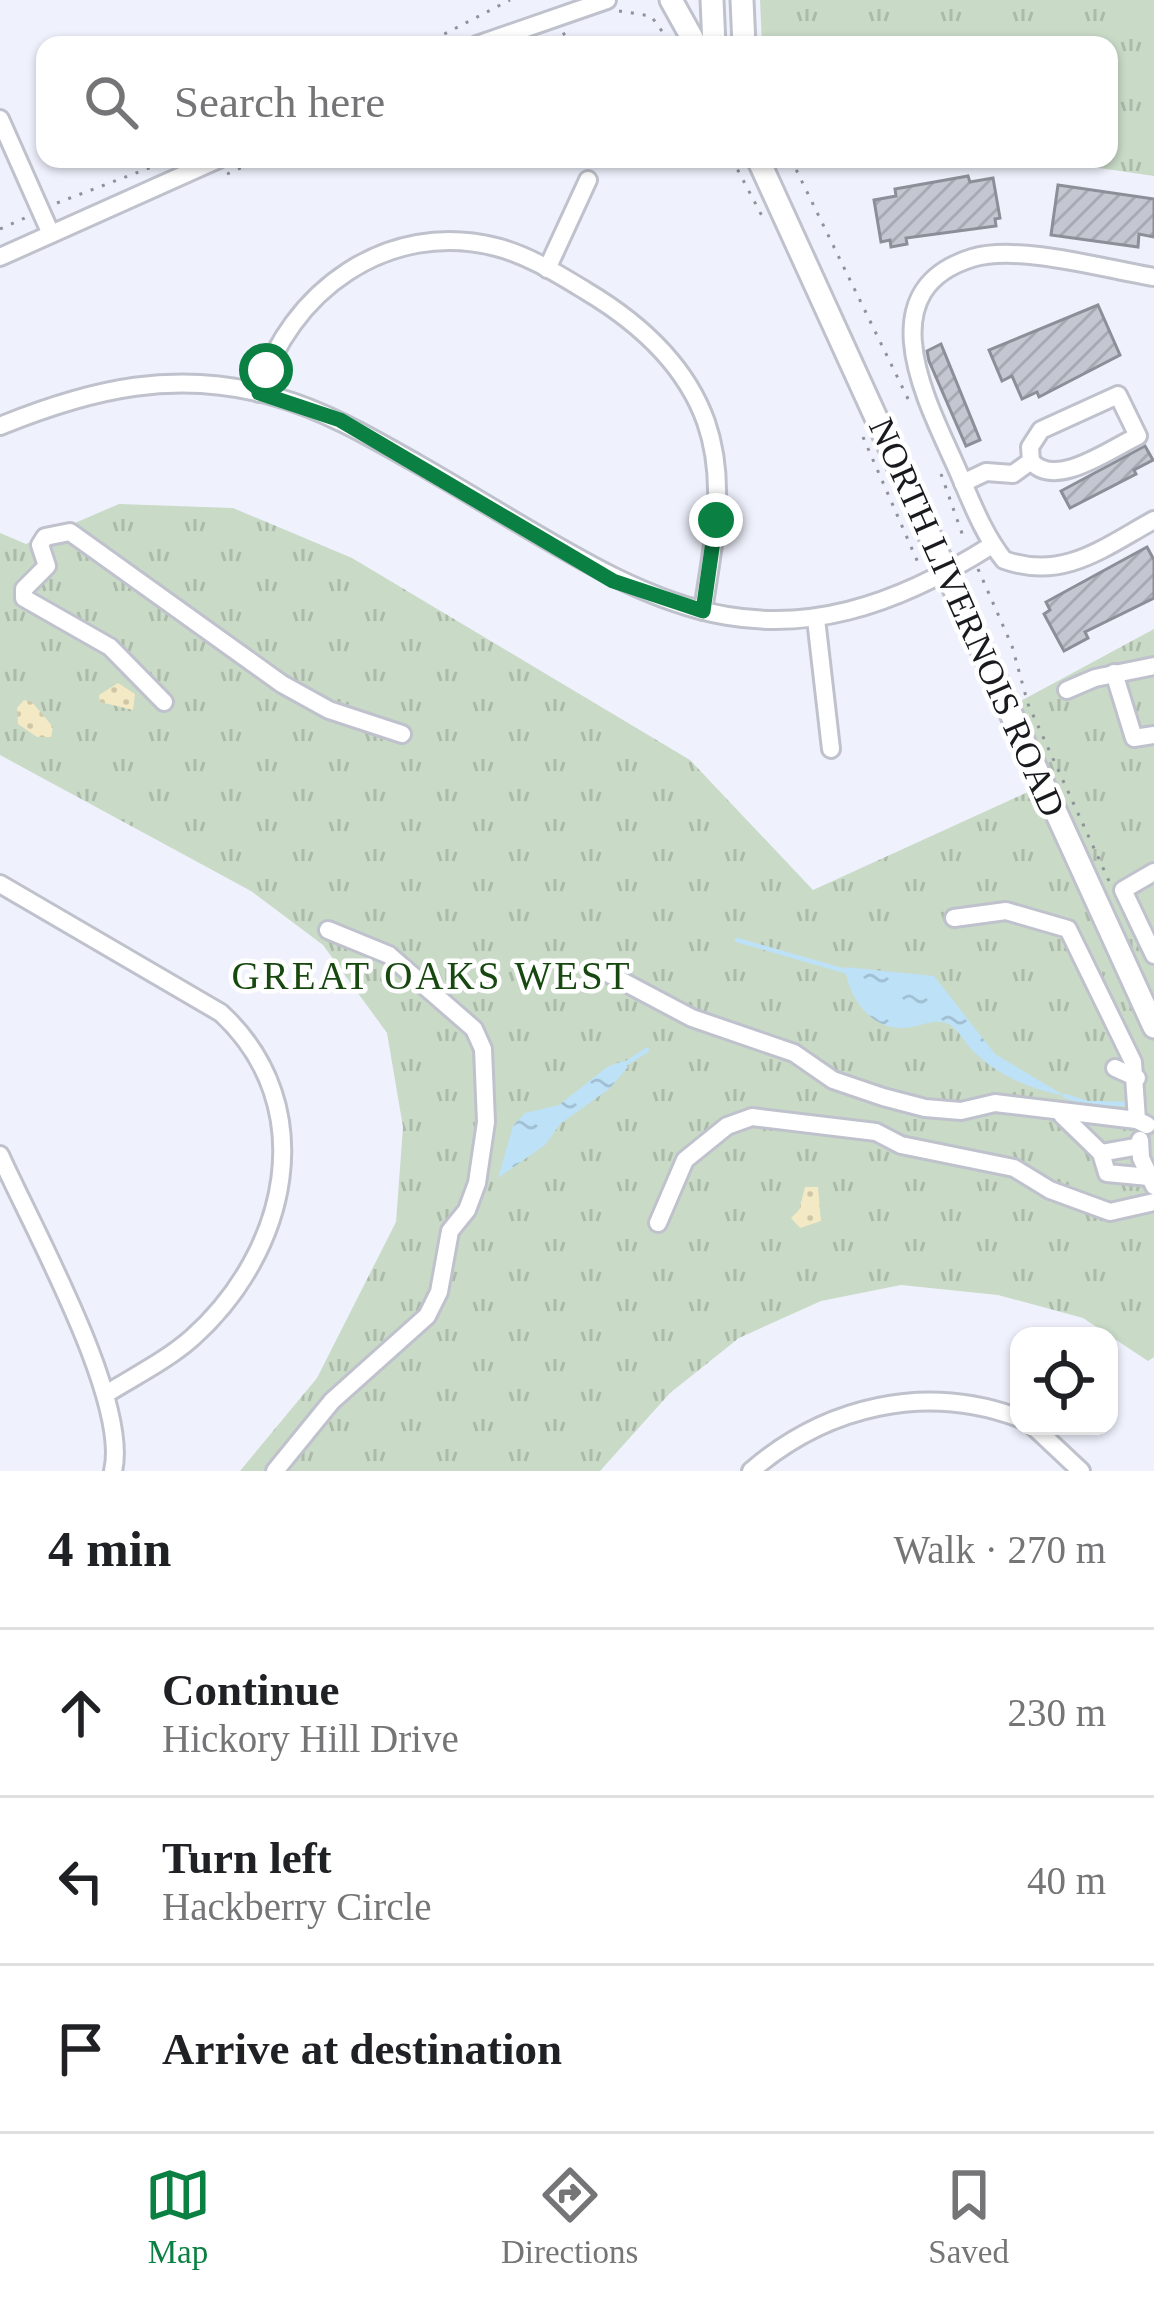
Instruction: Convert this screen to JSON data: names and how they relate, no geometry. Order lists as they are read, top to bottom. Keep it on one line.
{"streets":{"main road":["NORTH LIVERNOIS ROAD"]},"districts":["GREAT OAKS WEST"],"page":{"search":"Search here","heading":["4 min","Walk · 270 m"],"list":[["Continue","Hickory Hill Drive","230 m"],["Turn left","Hackberry Circle","40 m"],"Arrive at destination"],"nav":["Map","Directions","Saved"]}}
